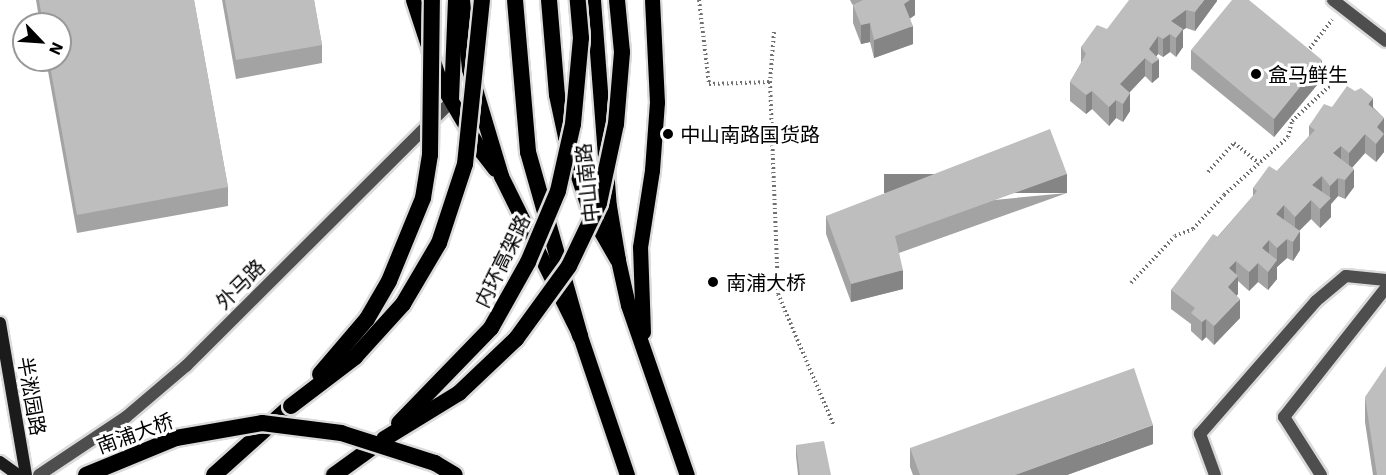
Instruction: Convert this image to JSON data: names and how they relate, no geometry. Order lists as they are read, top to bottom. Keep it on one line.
{"streets":{"highway":["内环高架路","南浦大桥"],"main road":["中山南路","半淞园路"],"street":["外马路"]},"places":["盒马鲜生","中山南路国货路","南浦大桥"],"north":"bottom right"}
